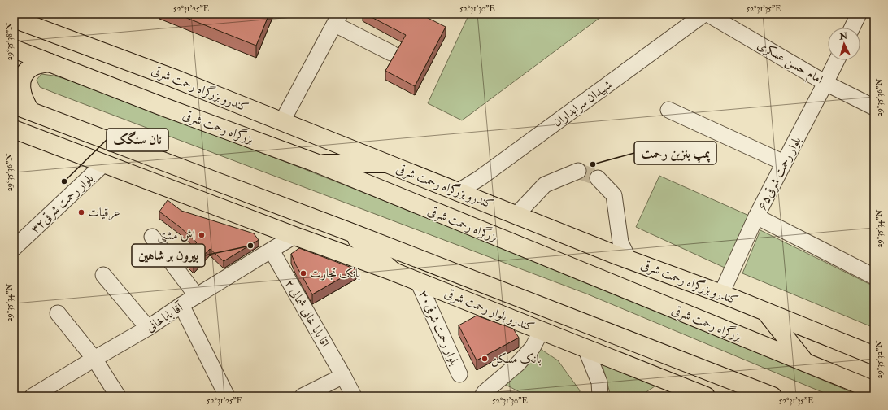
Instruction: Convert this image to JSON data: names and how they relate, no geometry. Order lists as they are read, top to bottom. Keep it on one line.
{"streets":{"main road":["کندرو بزرگراه رحمت شرقی","بزرگراه رحمت شرقی","کندرو بلوار رحمت شرقی"],"street":["امام حسن عسکری","شهیدان سرایداران","بلوار رحمت شرقی۶۵","بلوار رحمت شرقی۳۲","۲ اقا بابا خانی شمالی","آقا باباخانی","بلوار رحمت شرقی۳۰"]},"crossings":[["امام حسن عسکری","بلوار رحمت شرقی۶۵"],["کندرو بزرگراه رحمت شرقی","شهیدان سرایداران"],["کندرو بزرگراه رحمت شرقی","بلوار رحمت شرقی۶۵"],["کندرو بلوار رحمت شرقی","بلوار رحمت شرقی۳۰"],["۲ اقا بابا خانی شمالی","آقا باباخانی"]],"places":["پمپ بنزین رحمت","نان سنگک","عرقیات","اش مشتی","بیرون بر شاهین","بانک تجارت","بانک مسکن"],"north":"top","coordinates":["52°31'25\"E","52°31'30\"E","52°31'35\"E","29°35'38\"N","29°35'36\"N","29°35'34\"N","29°35'32\"N"]}
